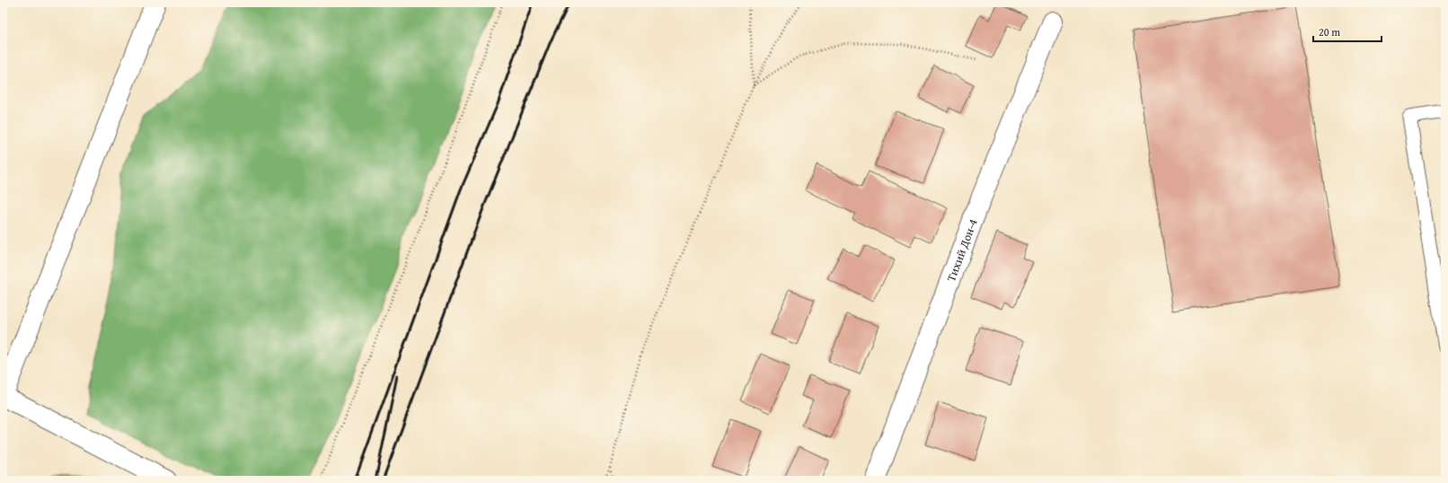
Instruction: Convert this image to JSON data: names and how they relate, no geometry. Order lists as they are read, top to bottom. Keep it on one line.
{"streets":{"street":["Тихий Дон-4"]},"scale_bar":"20 m"}
